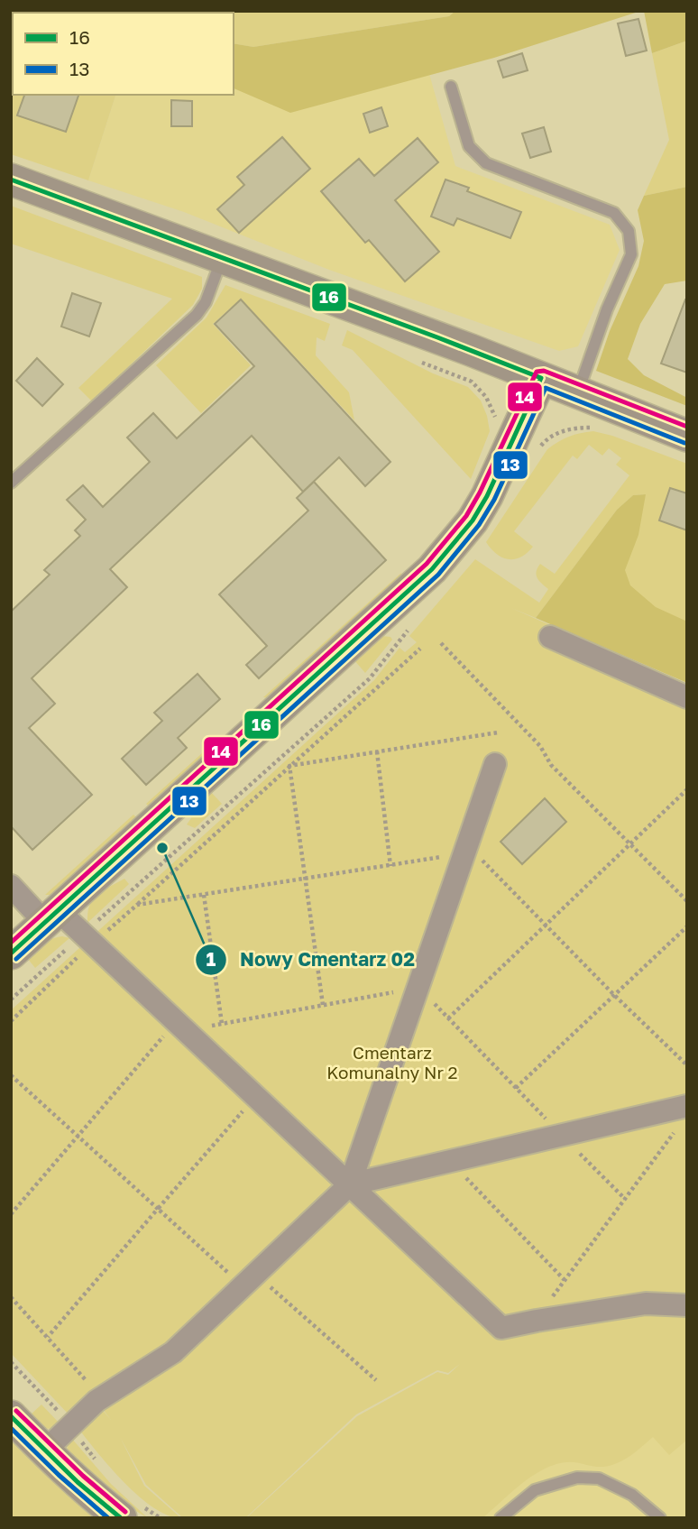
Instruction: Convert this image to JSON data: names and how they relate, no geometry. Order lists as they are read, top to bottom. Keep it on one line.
{"parks":["Cmentarz Komunalny Nr 2"],"places":["Nowy Cmentarz 02"],"lines":["transit line 16","transit line 14","transit line 13"],"legend":["16","13"]}
